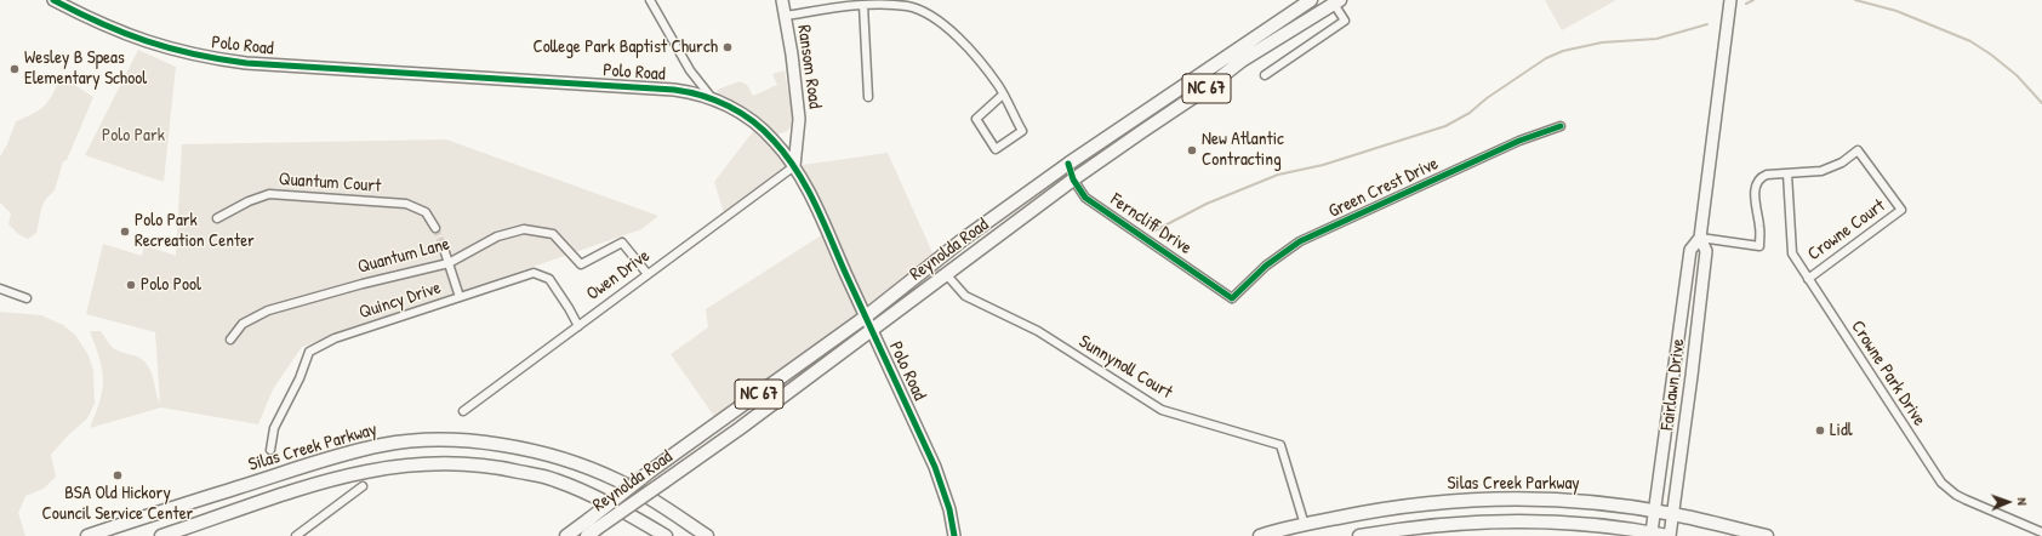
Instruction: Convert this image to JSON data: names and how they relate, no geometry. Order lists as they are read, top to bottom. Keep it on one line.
{"streets":{"main road":["Polo Road","Ransom Road","NC 67","Reynolda Road","Fairlawn Drive","Silas Creek Parkway"],"street":["Quantum Court","Green Crest Drive","Ferncliff Drive","Crowne Court","Quantum Lane","Owen Drive","Quincy Drive","Sunnynoll Court","Crowne Park Drive"]},"crossings":[["Polo Road","Ransom Road"],["Polo Road","Reynolda Road"],["Polo Road","Owen Drive"],["Ransom Road","Owen Drive"],["Green Crest Drive","Ferncliff Drive"],["Ferncliff Drive","Reynolda Road"],["Crowne Court","Crowne Park Drive"],["Reynolda Road","Sunnynoll Court"],["Quantum Lane","Owen Drive"],["Owen Drive","Quincy Drive"],["Sunnynoll Court","Silas Creek Parkway"],["Fairlawn Drive","Silas Creek Parkway"]],"parks":["Polo Park"],"places":["College Park Baptist Church","Wesley B Speas Elementary School","New Atlantic Contracting","Polo Park Recreation Center","Polo Pool","Lidl","BSA Old Hickory Council Service Center"],"north":"right"}
